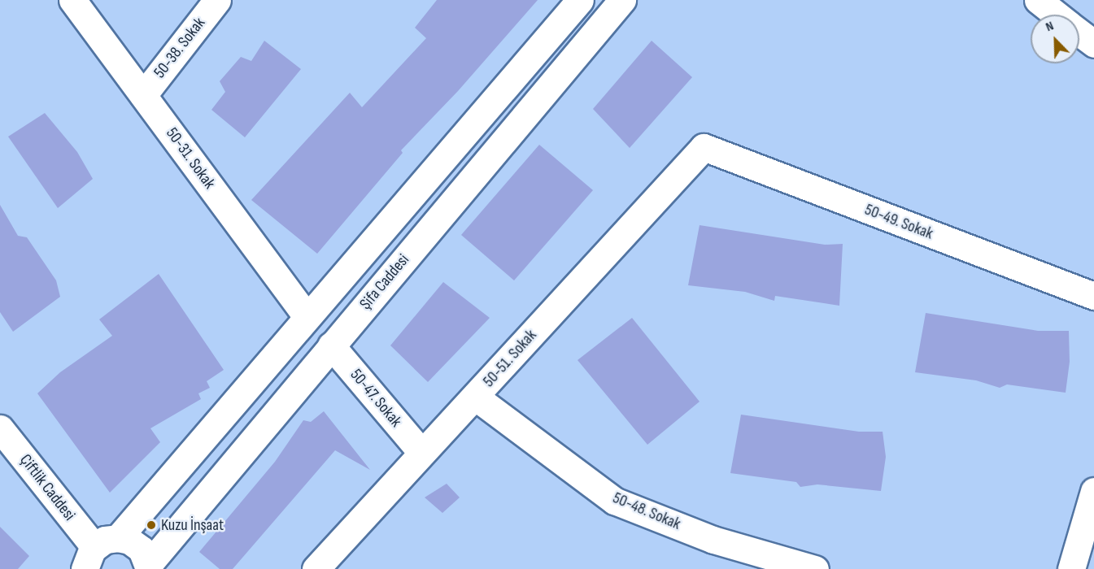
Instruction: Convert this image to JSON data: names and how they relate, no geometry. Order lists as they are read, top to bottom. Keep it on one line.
{"streets":{"street":["50-38. Sokak","50-31. Sokak","50-49. Sokak","Şifa Caddesi","50-51. Sokak","50-47. Sokak","Çiftlik Caddesi","50-48. Sokak"]},"crossings":[["50-38. Sokak","50-31. Sokak"],["50-49. Sokak","50-51. Sokak"],["Şifa Caddesi","50-47. Sokak"],["50-51. Sokak","50-47. Sokak"],["50-51. Sokak","50-48. Sokak"]],"places":["Kuzu İnşaat"],"north":"top left"}
